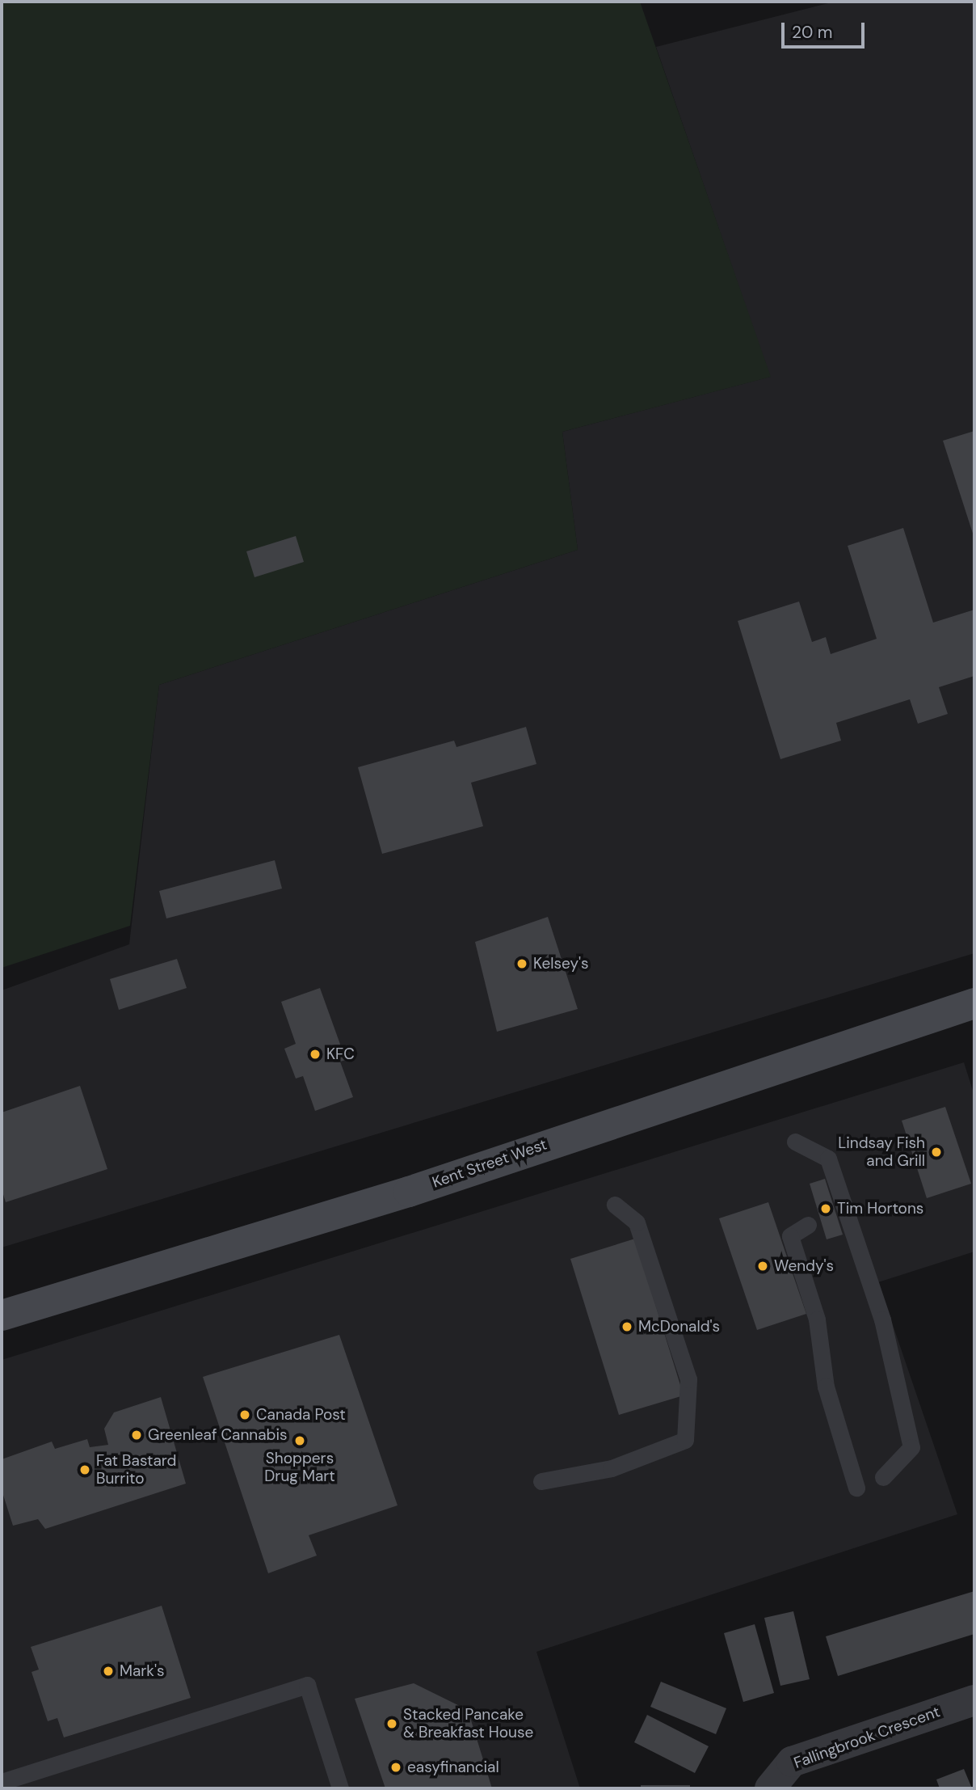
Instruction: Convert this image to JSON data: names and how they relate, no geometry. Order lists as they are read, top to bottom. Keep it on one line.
{"streets":{"main road":["Kent Street West"],"street":["Fallingbrook Crescent"]},"places":["Kelsey's","KFC","Lindsay Fish and Grill","Tim Hortons","Wendy's","McDonald's","Canada Post","Greenleaf Cannabis","Shoppers Drug Mart","Fat Bastard Burrito","Mark's","Stacked Pancake & Breakfast House","easyfinancial"],"scale_bar":"20 m"}
